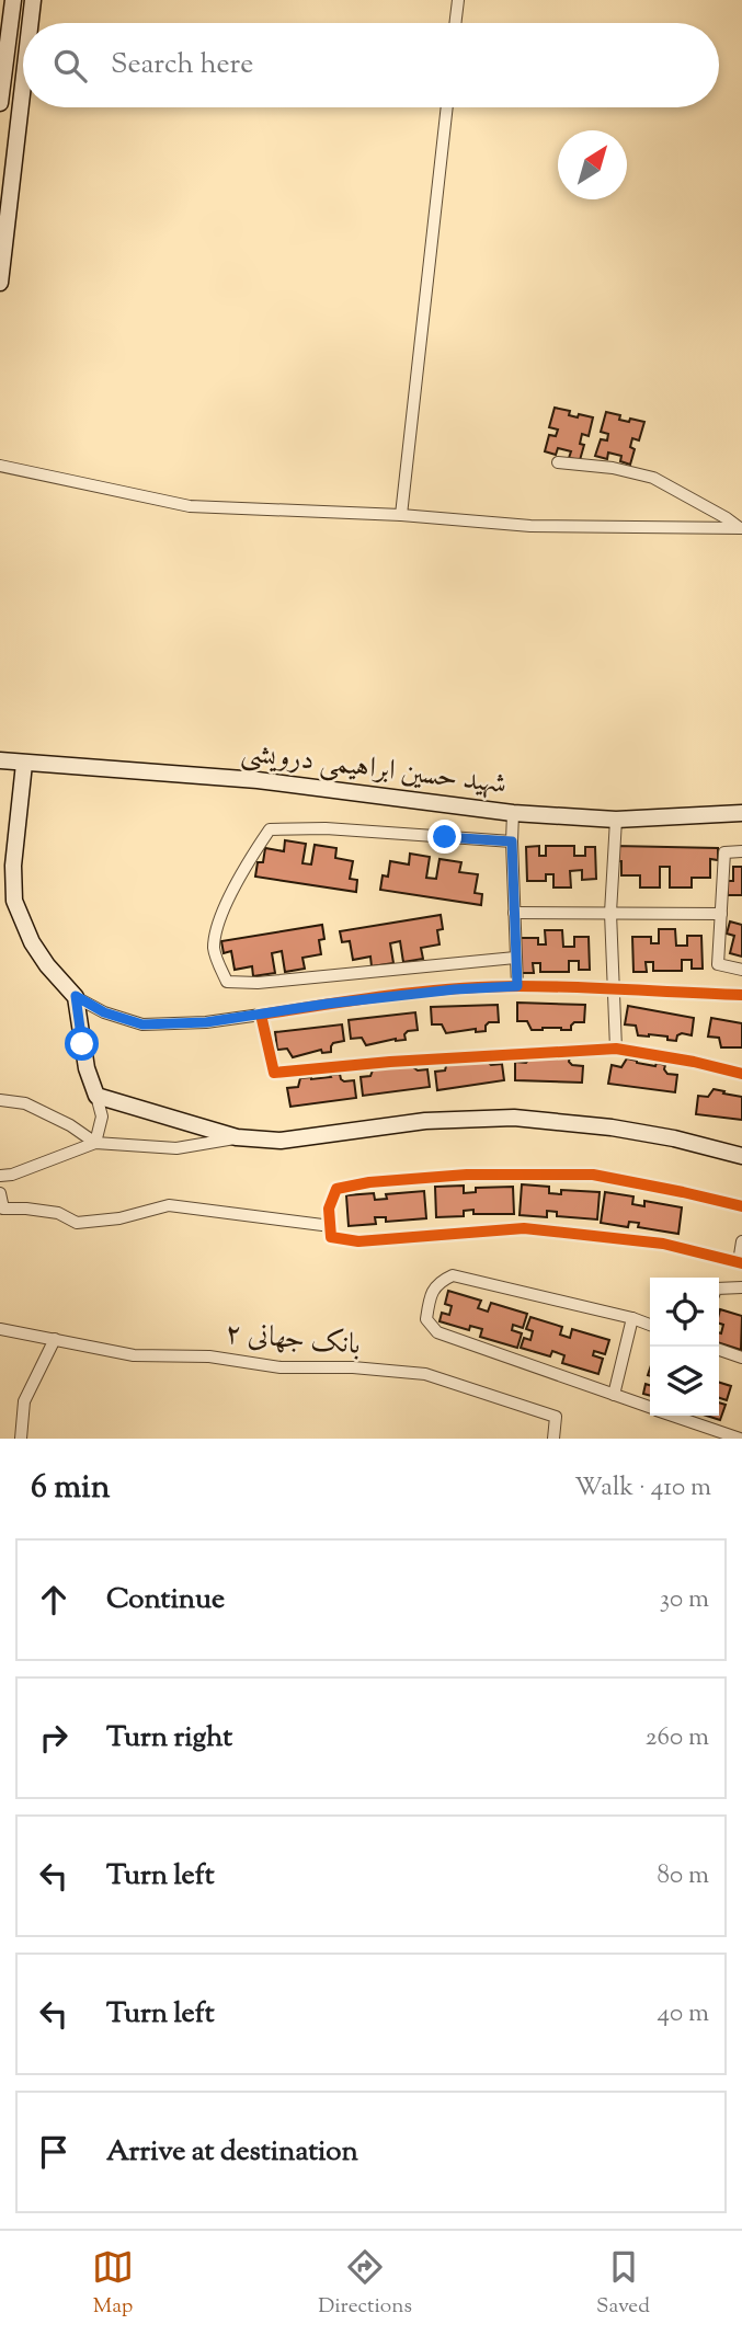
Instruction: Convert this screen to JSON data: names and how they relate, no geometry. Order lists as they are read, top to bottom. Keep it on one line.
{"streets":{"street":["شهید حسین ابراهیمی درویشی","بانک جهانی ۲"]},"north":"top right","page":{"search":"Search here","heading":["6 min","Walk · 410 m"],"list":[["Continue","30 m"],["Turn right","260 m"],["Turn left","80 m"],["Turn left","40 m"],"Arrive at destination"],"nav":["Map","Directions","Saved"]}}
